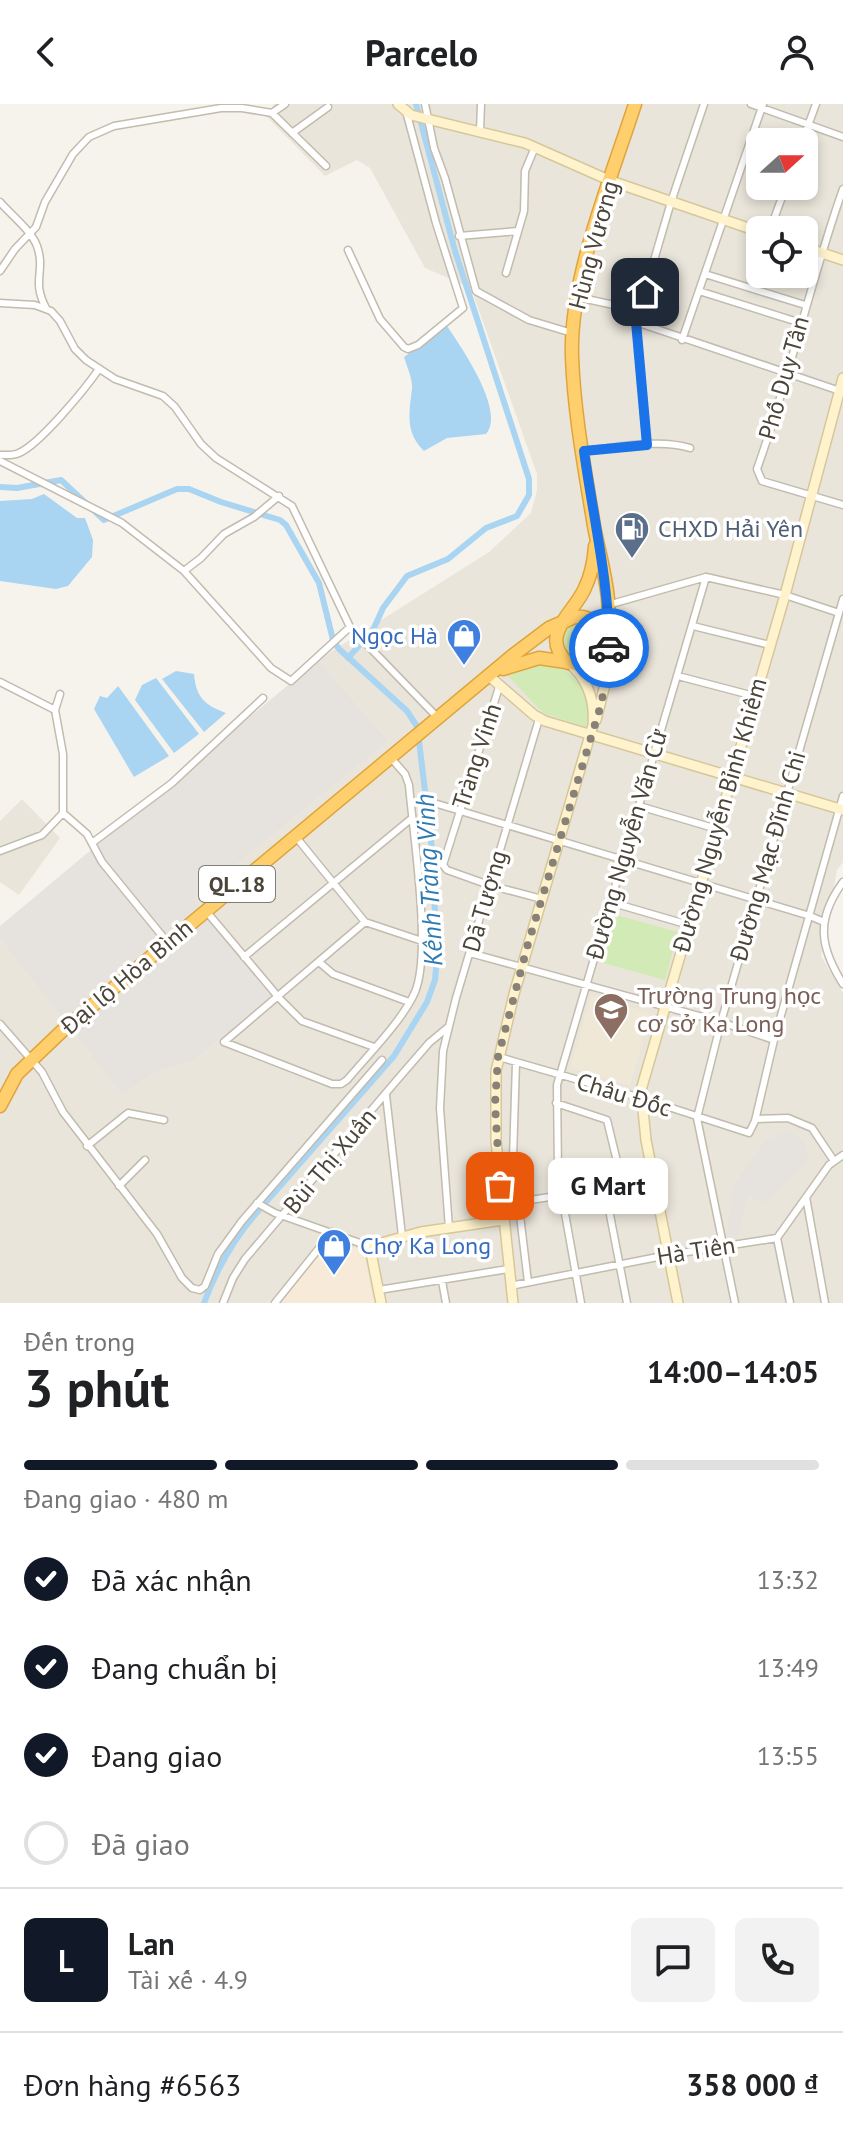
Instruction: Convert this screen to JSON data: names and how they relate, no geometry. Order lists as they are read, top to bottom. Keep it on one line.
{"streets":{"highway":["Hùng Vương","QL.18","Đại lộ Hòa Bình"],"street":["Phố Duy Tân","Tràng Vinh","Đường Nguyễn Bỉnh Khiêm","Đường Nguyễn Văn Cừ","Đường Mạc Đĩnh Chi","Dã Tượng","Châu Đốc","Bùi Thị Xuân","Hà Tiên"]},"crossings":[["Hùng Vương","Đại lộ Hòa Bình"],["Phố Duy Tân","Đường Nguyễn Bỉnh Khiêm"],["Tràng Vinh","Dã Tượng"],["Tràng Vinh","Đại lộ Hòa Bình"],["Đường Nguyễn Bỉnh Khiêm","Châu Đốc"],["Đường Nguyễn Bỉnh Khiêm","Hà Tiên"],["Đường Nguyễn Văn Cừ","Châu Đốc"],["Đường Nguyễn Văn Cừ","Hà Tiên"],["Đường Mạc Đĩnh Chi","Châu Đốc"],["Đường Mạc Đĩnh Chi","Hà Tiên"],["Dã Tượng","Bùi Thị Xuân"]],"water":["Kênh Tràng Vinh"],"places":{"fuel station":["CHXD Hải Yên"],"shop":["Ngọc Hà","Chợ Ka Long"],"school or university":["Trường Trung học cơ sở Ka Long"],"other":["G Mart"]},"north":"right","page":{"header":"Parcelo","bubble":"G Mart","heading":["3 phút","Đến trong","14:00–14:05"],"panel":["Lan","Tài xế · 4.9","Đơn hàng #6563","358 000 ₫"],"bar":"Đang giao · 480 m","list":[["Đã xác nhận","13:32"],["Đang chuẩn bị","13:49"],["Đang giao","13:55"],"Đã giao"],"round":"L"}}
